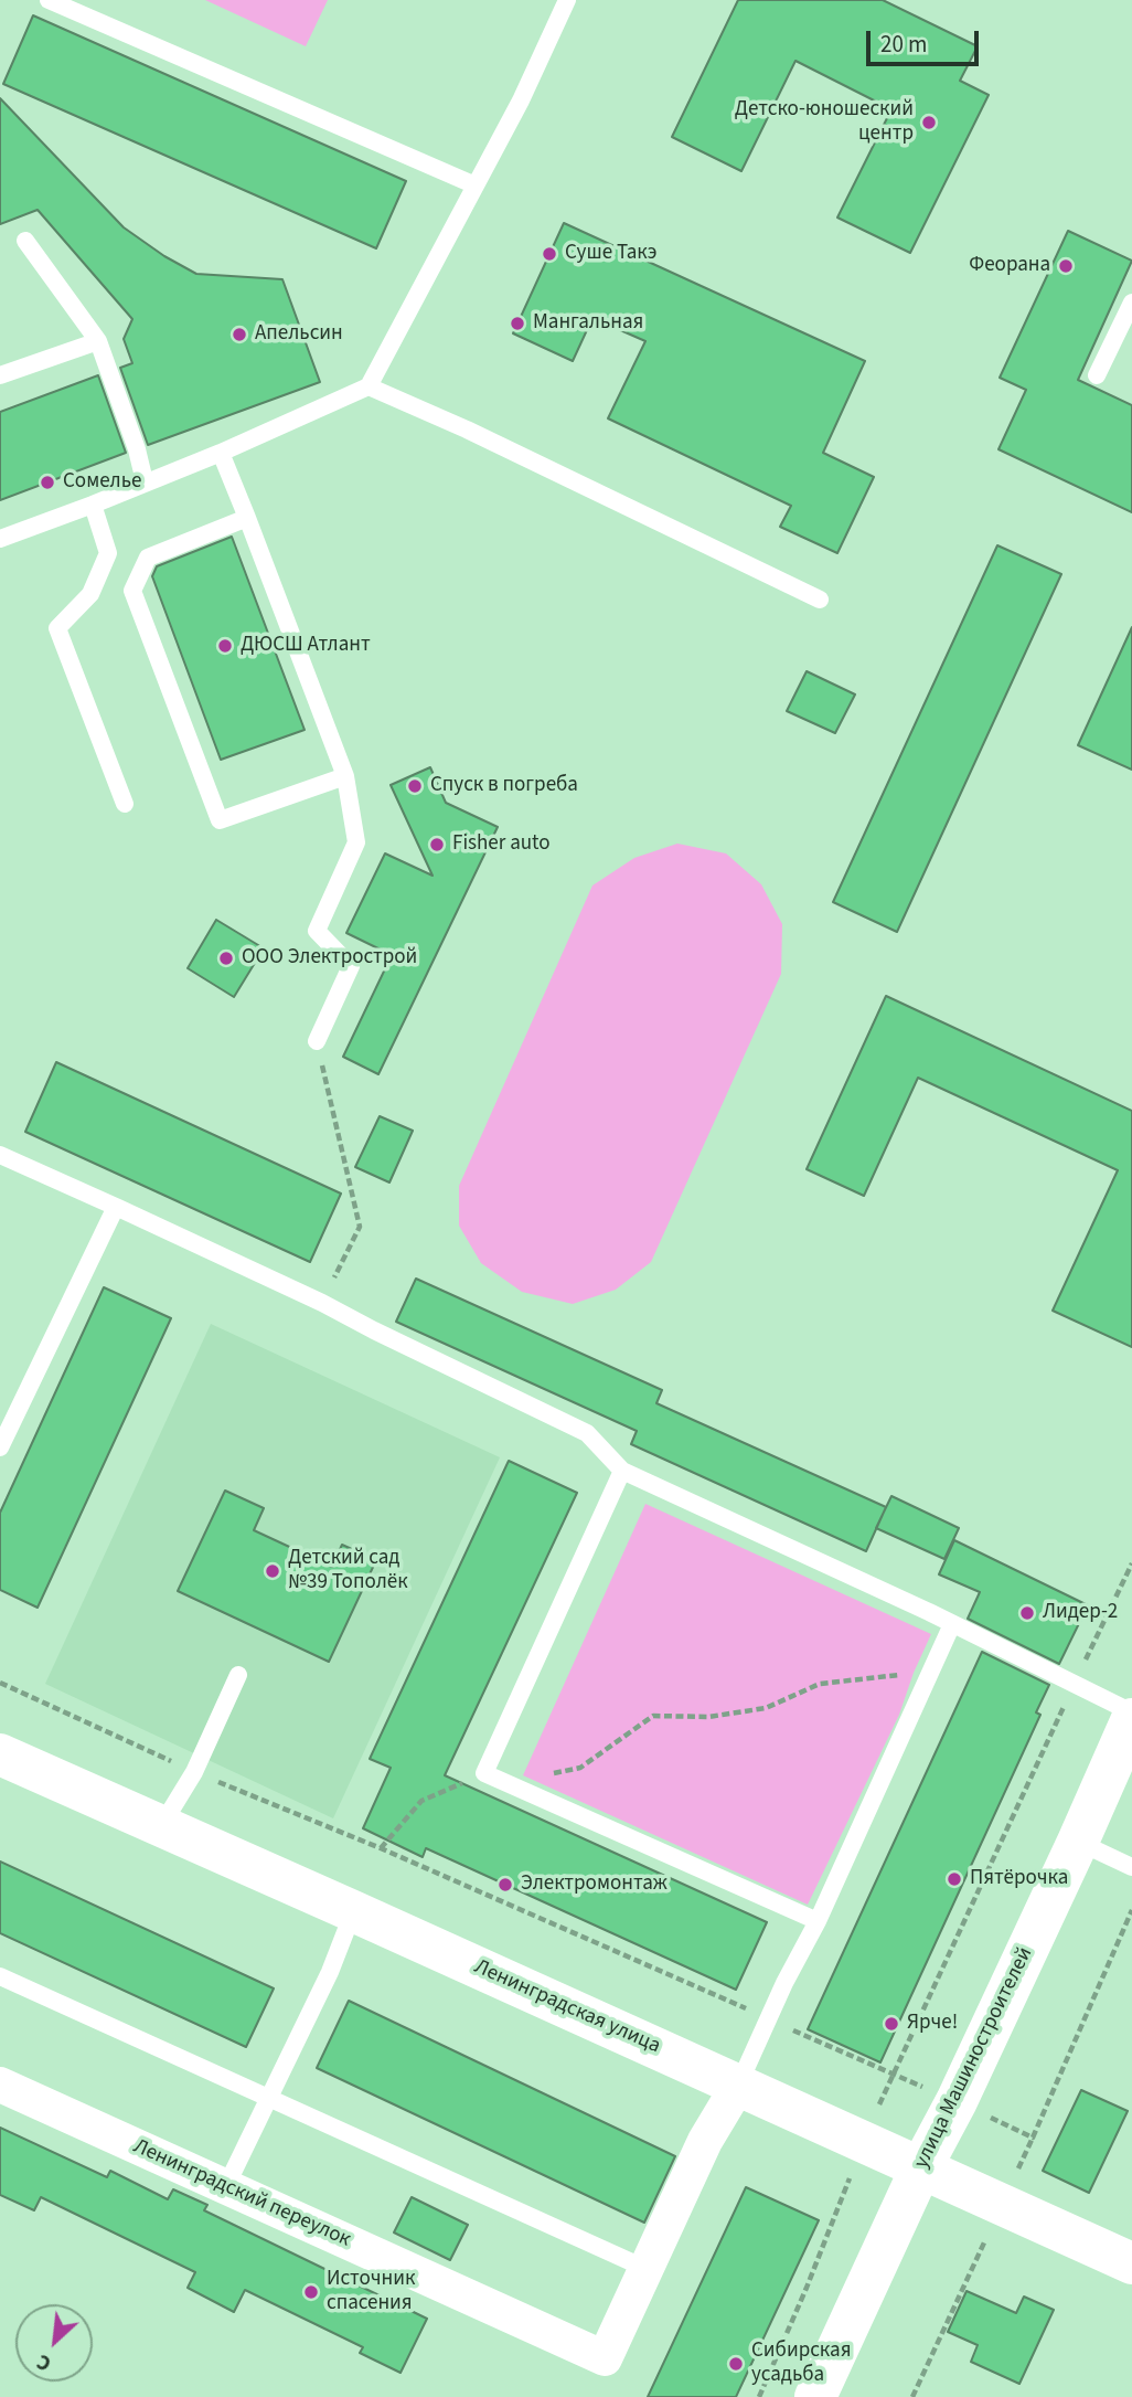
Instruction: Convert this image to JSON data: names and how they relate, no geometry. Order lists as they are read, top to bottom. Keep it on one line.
{"streets":{"street":["Ленинградская улица","улица Машиностроителей","Ленинградский переулок"]},"crossings":[["Ленинградская улица","улица Машиностроителей"]],"places":["Детско-юношеский центр","Суше Такэ","Феорана","Мангальная","Апельсин","Сомелье","ДЮСШ Атлант","Спуск в погреба","Fisher auto","ООО Электрострой","Детский сад №39 Тополёк","Лидер-2","Пятёрочка","Электромонтаж","Ярче!","Источник спасения","Сибирская усадьба"],"scale_bar":"20 m","north":"bottom left"}
